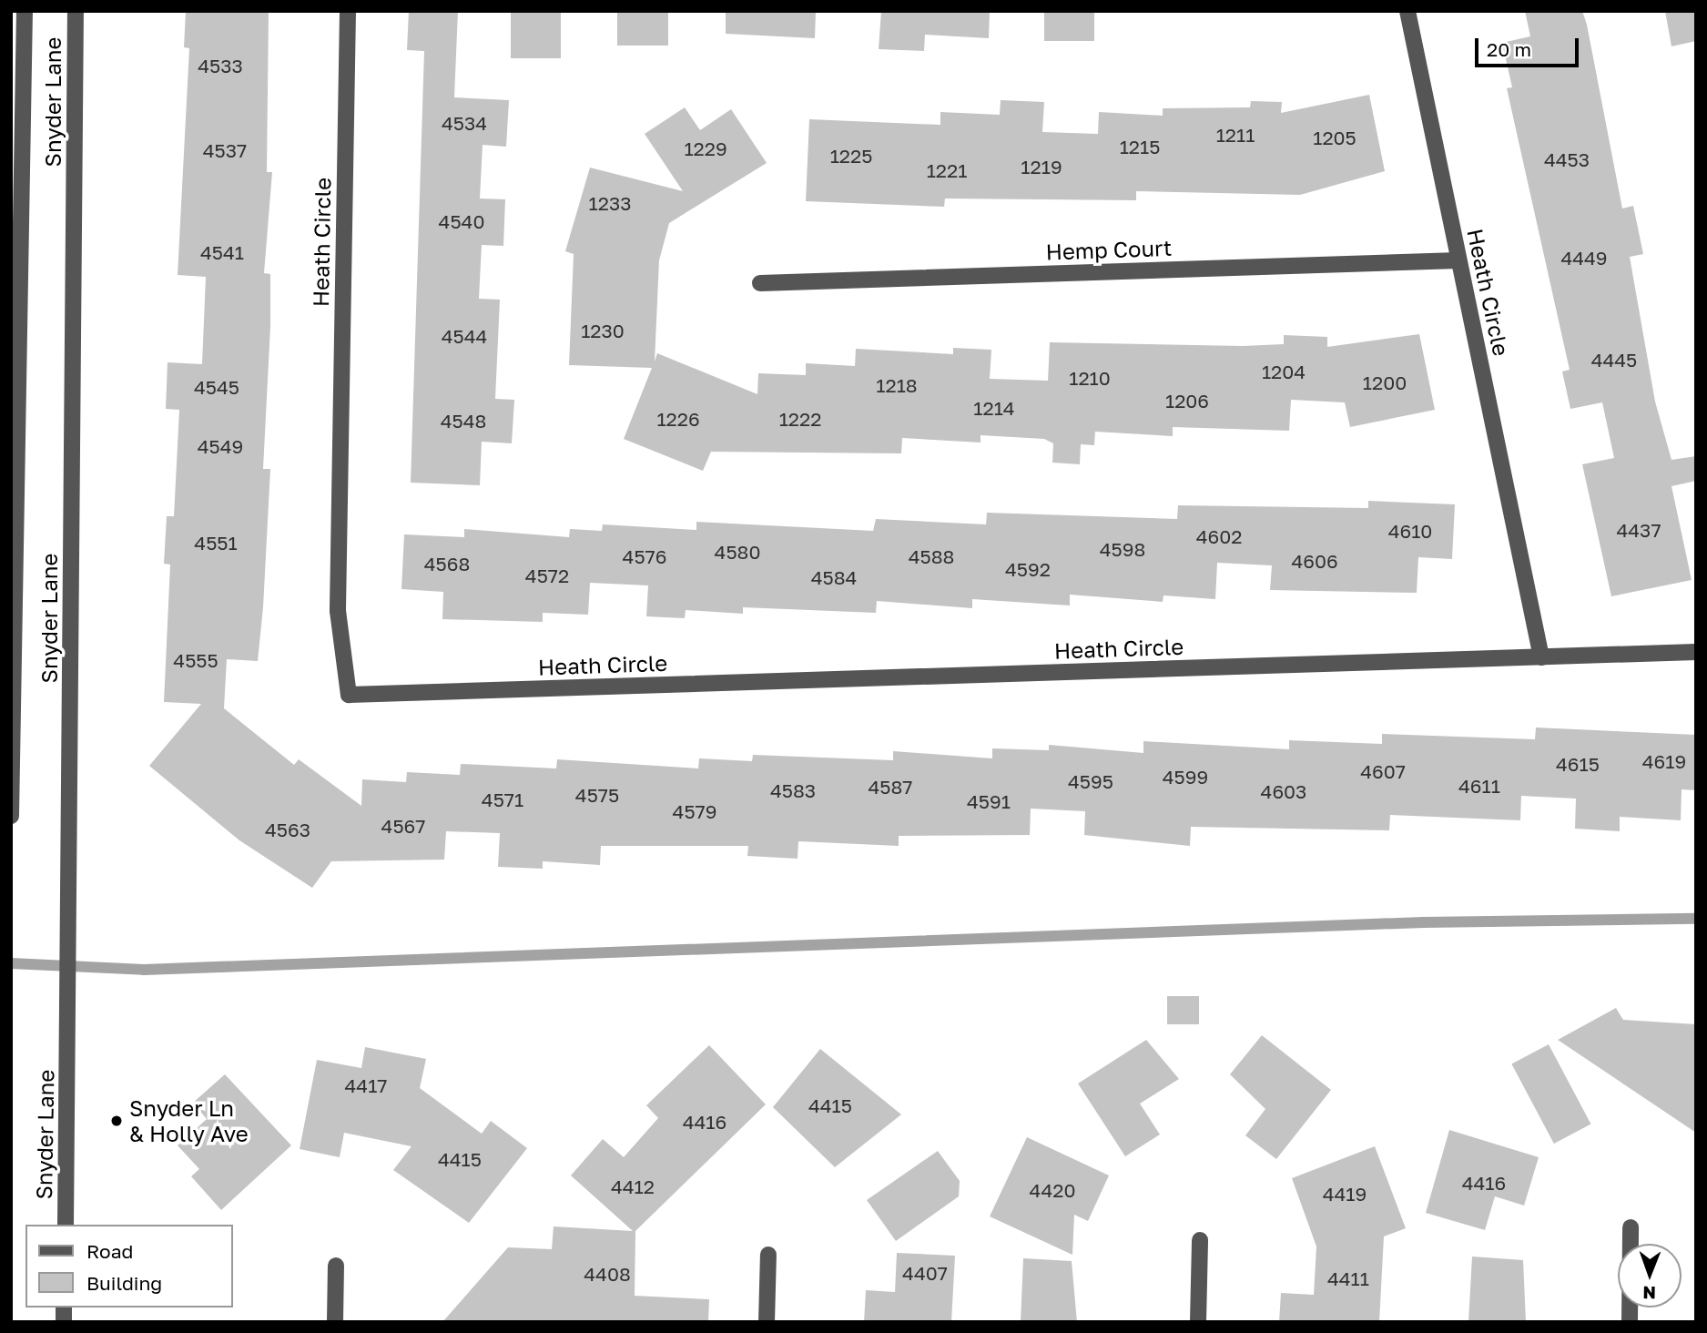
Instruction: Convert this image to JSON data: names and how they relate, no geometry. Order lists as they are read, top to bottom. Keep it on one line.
{"streets":{"street":["Snyder Lane","Heath Circle","Hemp Court"]},"crossings":[["Heath Circle","Hemp Court"]],"places":["Snyder Ln & Holly Ave"],"house_numbers":["4533","4534","1211","1205","1215","1229","4537","1225","4453","1219","1221","1233","4540","4541","4449","1230","4544","4445","1204","1210","1200","1218","4545","1206","1214","1226","1222","4548","4549","4437","4610","4602","4551","4598","4580","4576","4588","4606","4568","4592","4572","4584","4555","4619","4615","4607","4599","4595","4611","4587","4583","4603","4575","4571","4591","4579","4567","4563","4417","4415","4416","4415","4416","4412","4420","4419","4407","4408","4411"],"legend":["Road","Building"],"scale_bar":"20 m","north":"bottom"}
